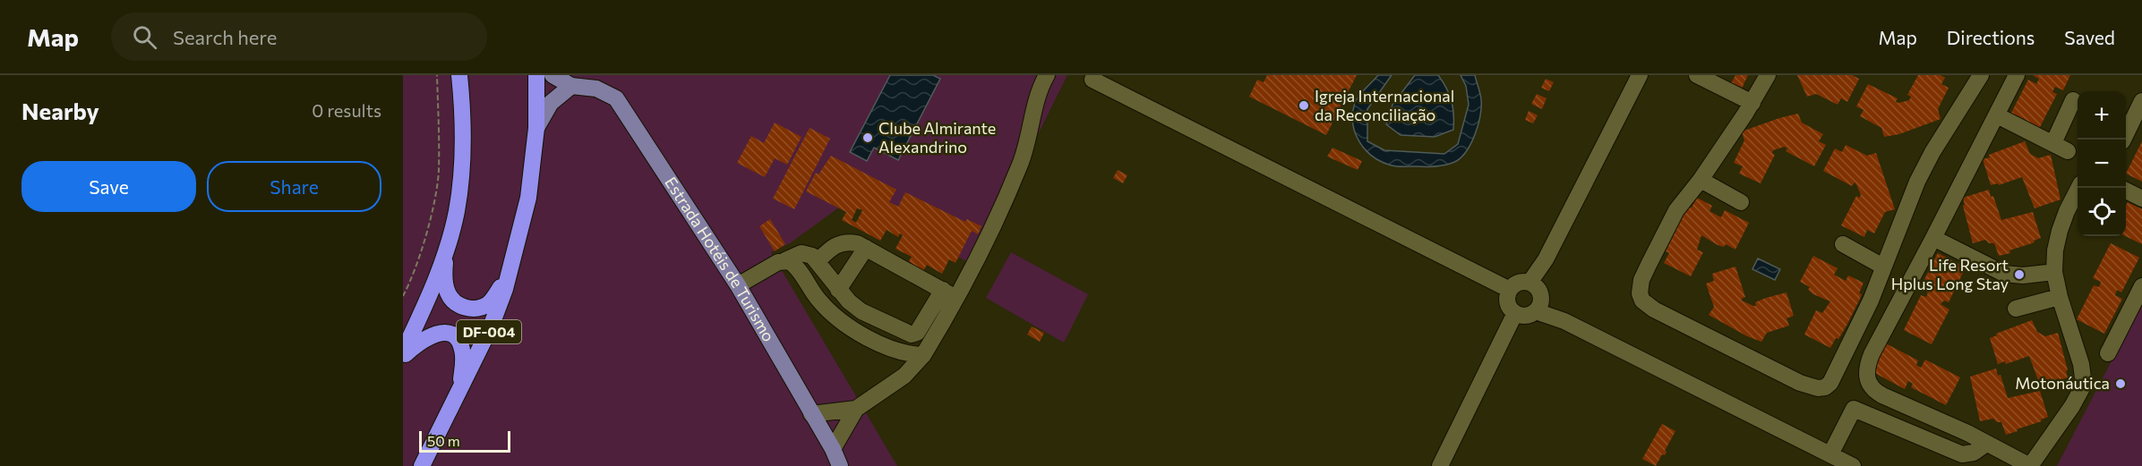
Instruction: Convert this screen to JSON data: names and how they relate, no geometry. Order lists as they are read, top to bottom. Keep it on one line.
{"streets":{"highway":["DF-004"],"main road":["Estrada Hotéis de Turismo"]},"places":["Igreja Internacional da Reconciliação","Clube Almirante Alexandrino","Life Resort Hplus Long Stay","Motonáutica"],"scale_bar":"50 m","page":{"header":"Map","search":"Search here","nav":["Map","Directions","Saved"],"heading":["Nearby","0 results"],"map_buttons":["+","−"],"buttons":["Save","Share"],"scale":"50 m"}}
